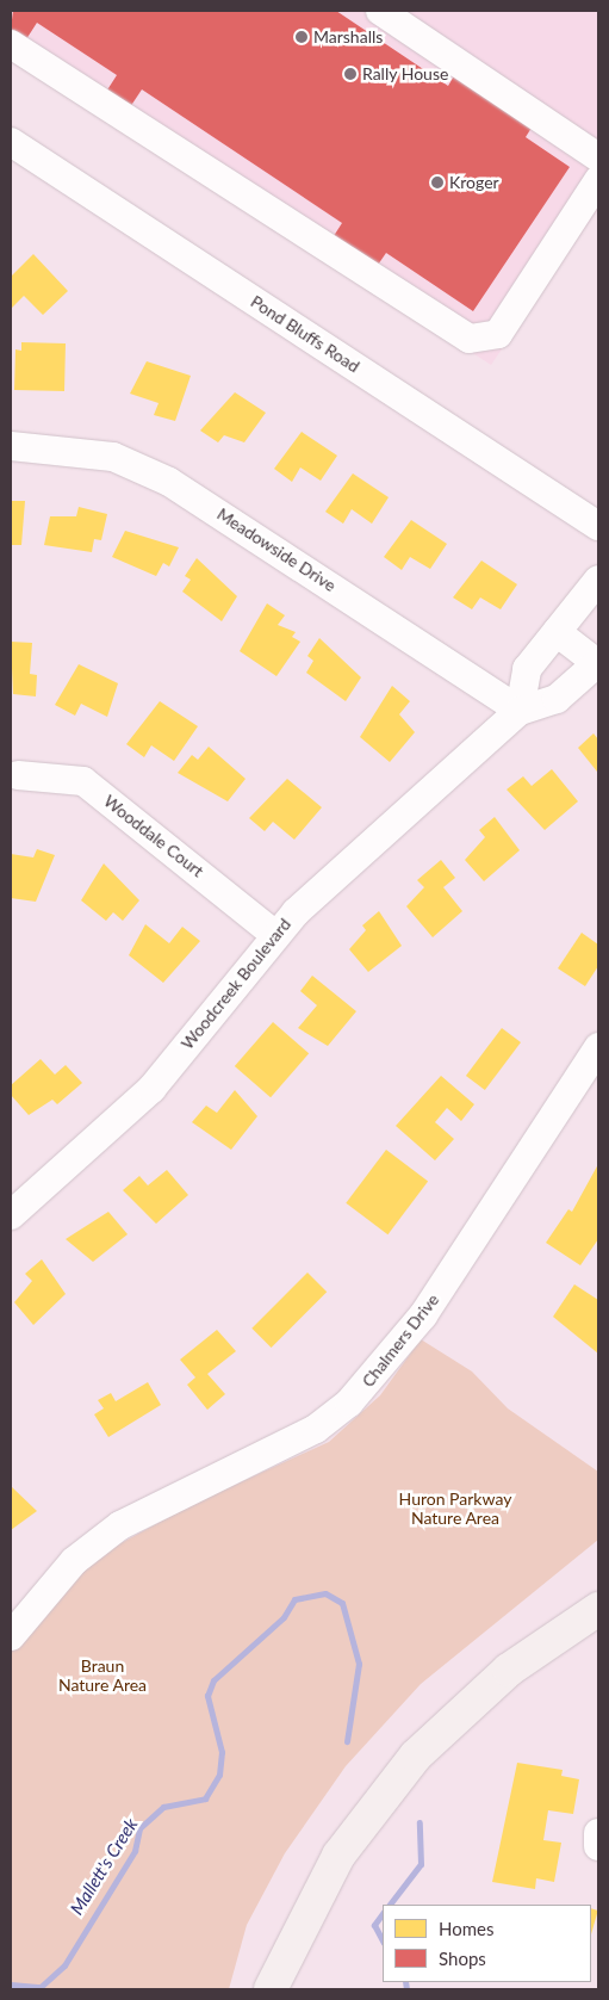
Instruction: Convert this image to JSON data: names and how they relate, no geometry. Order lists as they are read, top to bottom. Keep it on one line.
{"streets":{"street":["Pond Bluffs Road","Meadowside Drive","Wooddale Court","Woodcreek Boulevard","Chalmers Drive"]},"crossings":[["Meadowside Drive","Woodcreek Boulevard"],["Wooddale Court","Woodcreek Boulevard"]],"water":["Mallett's Creek"],"parks":["Huron Parkway Nature Area","Braun Nature Area"],"places":["Marshalls","Rally House","Kroger"],"legend":["Homes","Shops"]}
